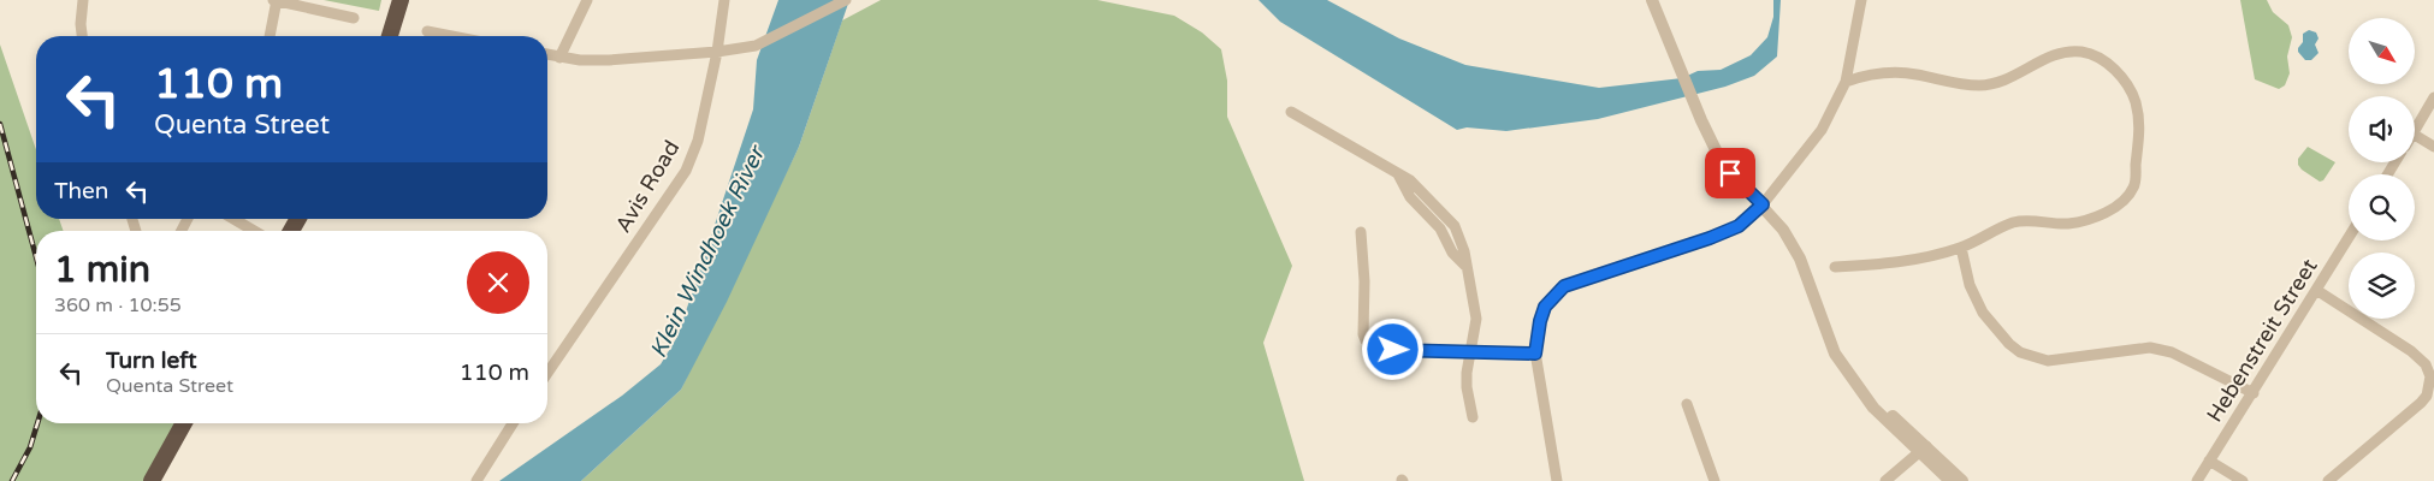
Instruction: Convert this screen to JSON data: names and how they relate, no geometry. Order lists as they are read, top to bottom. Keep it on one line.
{"streets":{"street":["Avis Road","Hebenstreit Street"]},"water":["Klein Windhoek River"],"north":"bottom right","page":{"turn":["110 m","Quenta Street"],"then":"Then","heading":["1 min","360 m · 10:55"],"list":[{"name":"Turn left","note":"Quenta Street","value":"110 m"}]}}
